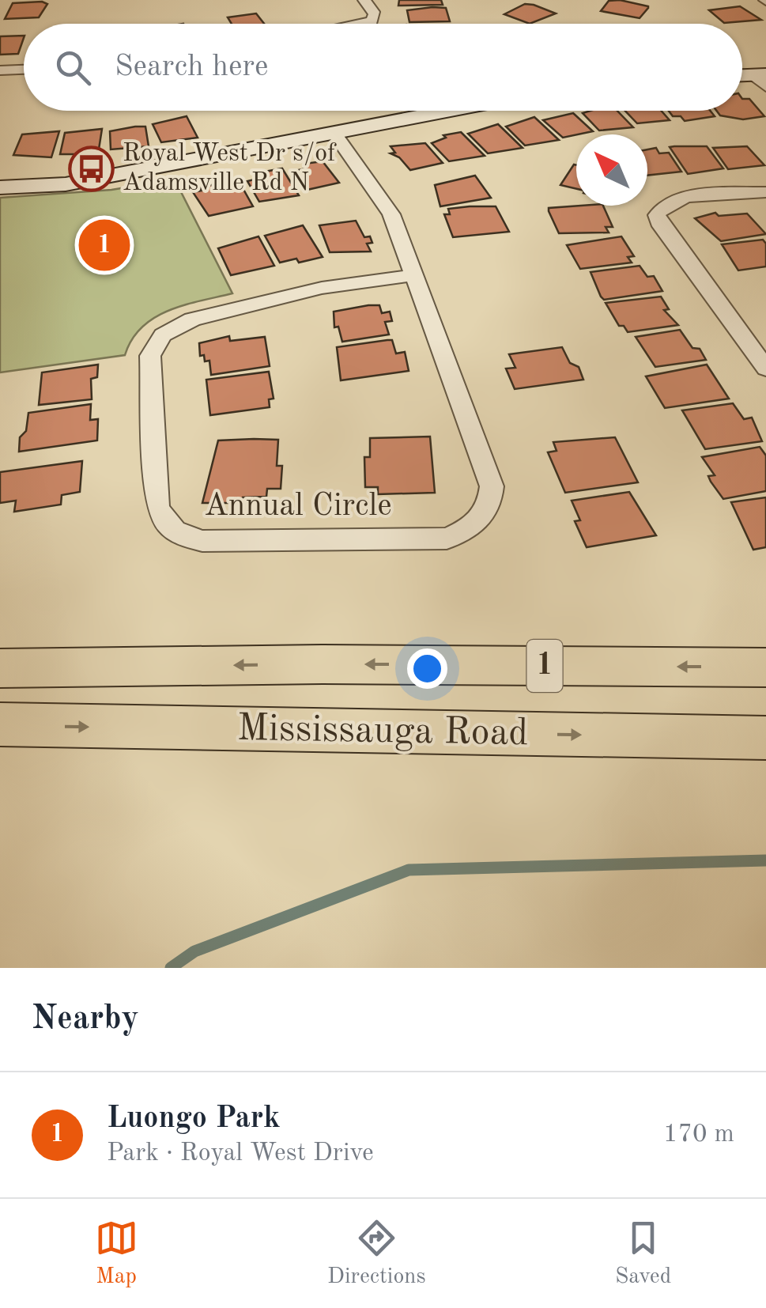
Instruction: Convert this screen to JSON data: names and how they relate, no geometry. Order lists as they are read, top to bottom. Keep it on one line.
{"streets":{"main road":["1","Mississauga Road"],"street":["Annual Circle"]},"places":{"bus stop":["Royal West Dr s/of Adamsville Rd N"]},"north":"top left","page":{"search":"Search here","pins":"1","heading":"Nearby","list":[{"mark":"1","name":"Luongo Park","note":"Park · Royal West Drive","value":"170 m"}],"nav":["Map","Directions","Saved"]}}
